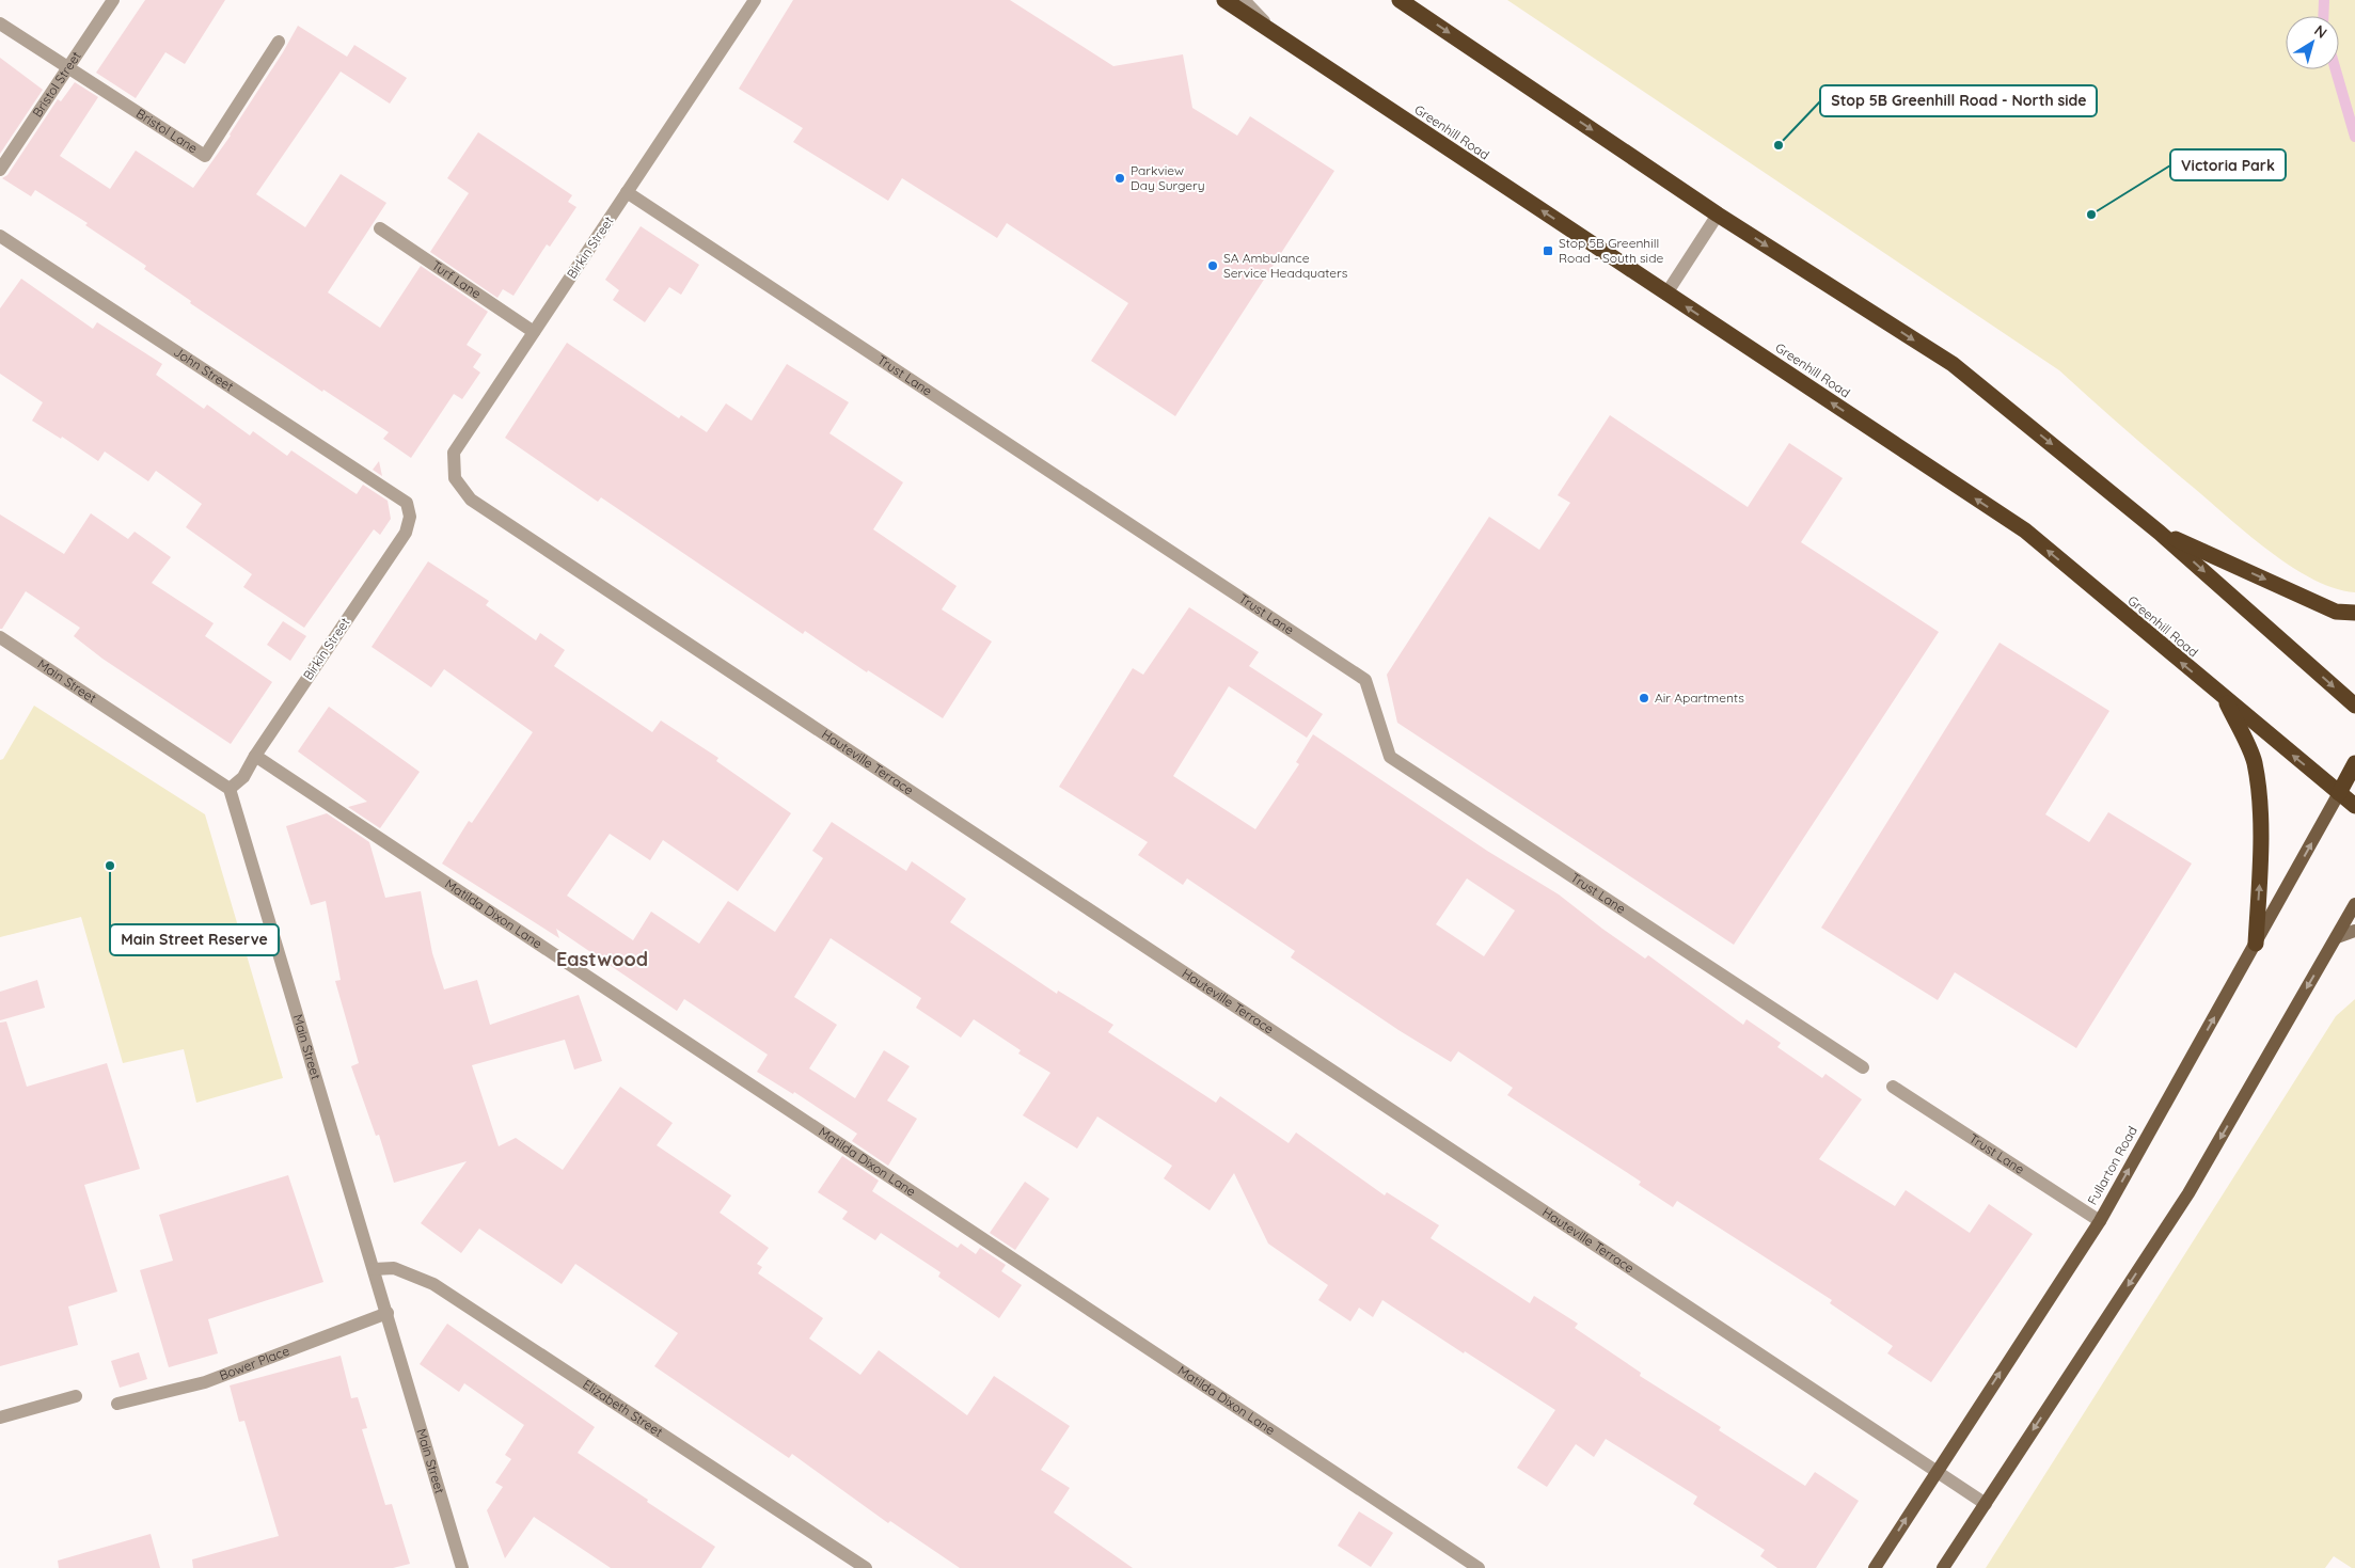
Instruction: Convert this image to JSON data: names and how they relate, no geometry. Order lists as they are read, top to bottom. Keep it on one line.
{"streets":{"highway":["Greenhill Road","Fullarton Road"],"street":["Bristol Street","Bristol Lane","Birkin Street","Turf Lane","John Street","Trust Lane","Main Street","Hauteville Terrace","Matilda Dixon Lane","Bower Place","Elizabeth Street"]},"crossings":[["Bristol Street","Bristol Lane"],["Greenhill Road","Fullarton Road"],["Birkin Street","Turf Lane"],["Birkin Street","John Street"],["Birkin Street","Trust Lane"],["Birkin Street","Main Street"],["Birkin Street","Hauteville Terrace"],["Birkin Street","Matilda Dixon Lane"],["Trust Lane","Fullarton Road"],["Main Street","Bower Place"],["Main Street","Elizabeth Street"],["Hauteville Terrace","Fullarton Road"]],"districts":["Eastwood"],"places":{"other":["Stop 5B Greenhill Road - North side","Parkview Day Surgery","Victoria Park","SA Ambulance Service Headquaters","Air Apartments","Main Street Reserve"],"transit":["Stop 5B Greenhill Road - South side"]},"north":"top right"}
